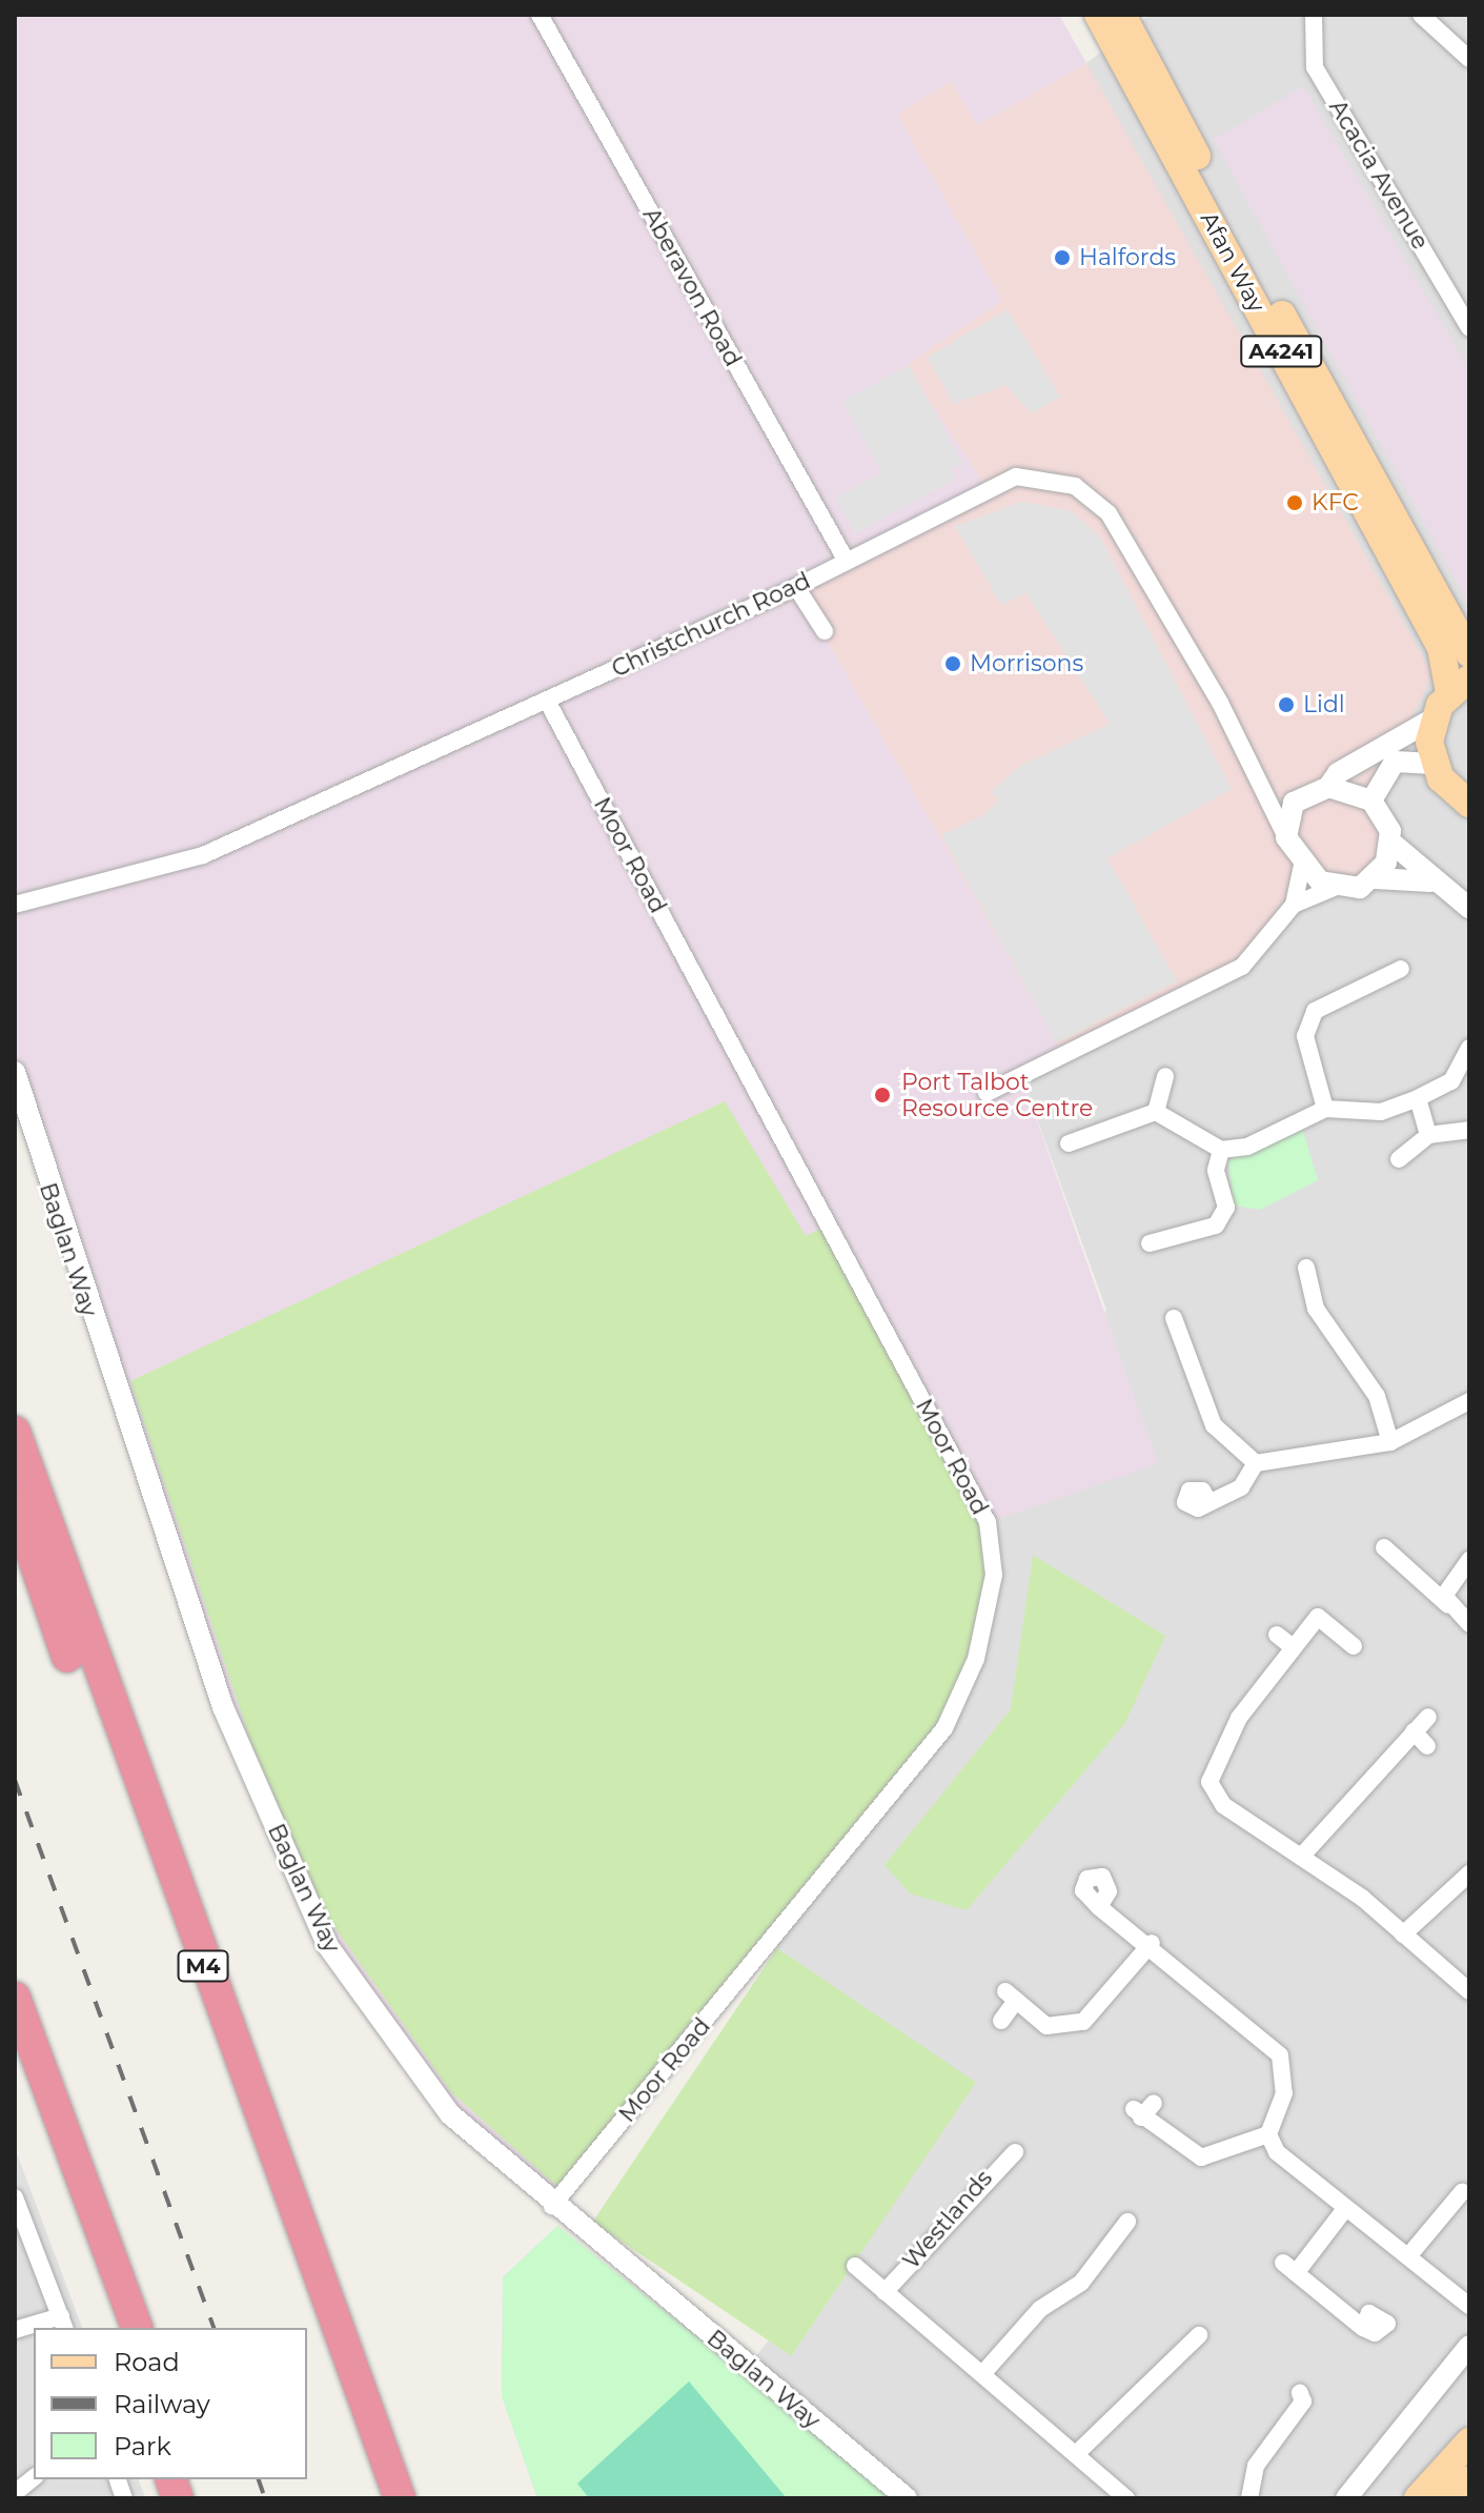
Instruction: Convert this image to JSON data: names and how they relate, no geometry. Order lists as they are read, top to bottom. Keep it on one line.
{"streets":{"highway":["M4"],"main road":["Afan Way","A4241"],"street":["Acacia Avenue","Aberavon Road","Christchurch Road","Moor Road","Baglan Way","Westlands"]},"crossings":[["Afan Way","A4241"],["Aberavon Road","Christchurch Road"],["Christchurch Road","Moor Road"],["Moor Road","Baglan Way"]],"places":["Halfords","KFC","Morrisons","Lidl","Port Talbot Resource Centre"],"legend":["Road","Railway","Park"]}
